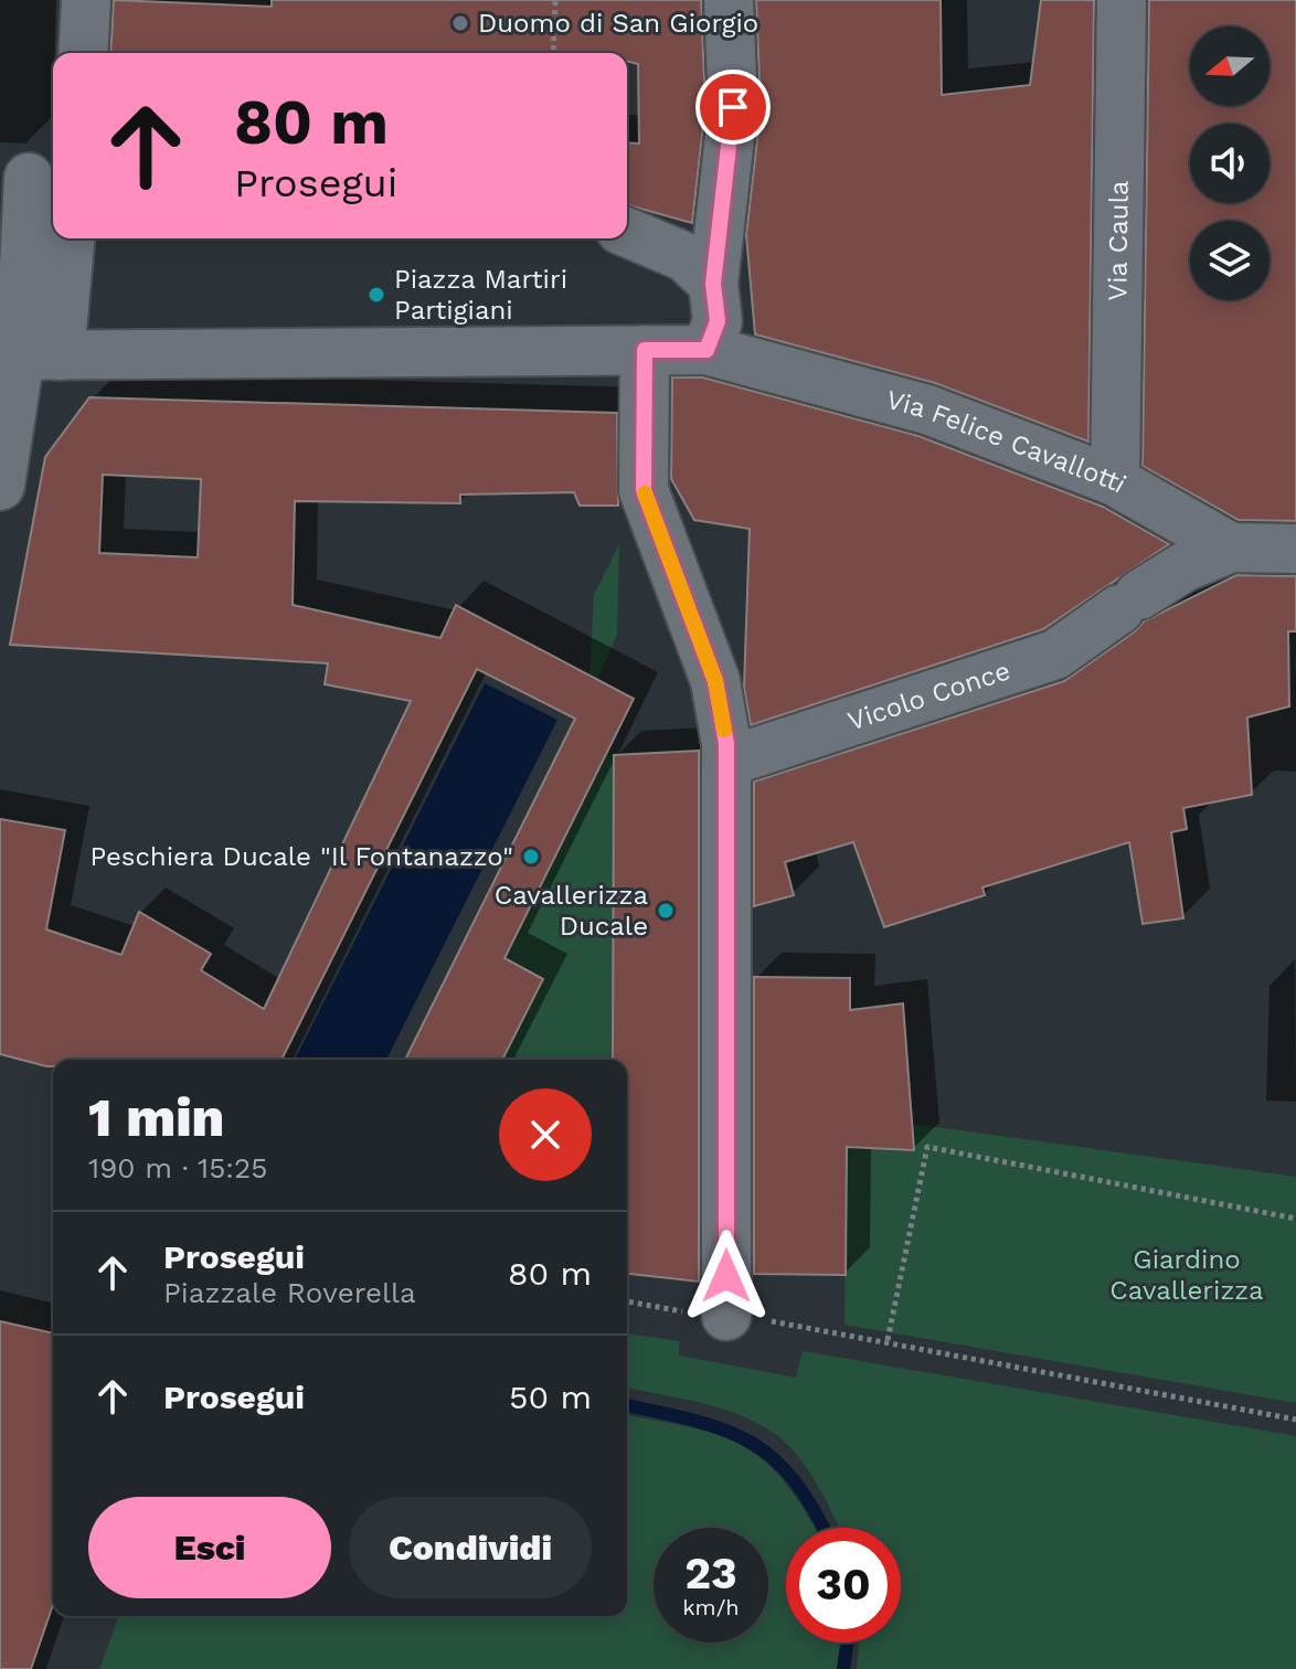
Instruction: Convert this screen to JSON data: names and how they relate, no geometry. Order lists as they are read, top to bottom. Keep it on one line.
{"streets":{"street":["Via Caula","Via Felice Cavallotti","Vicolo Conce"]},"crossings":[["Via Caula","Via Felice Cavallotti"],["Via Felice Cavallotti","Vicolo Conce"]],"parks":["Giardino Cavallerizza"],"places":["Duomo di San Giorgio","Piazza Martiri Partigiani","Peschiera Ducale \"Il Fontanazzo\"","Cavallerizza Ducale"],"north":"left","page":{"turn":["80 m","Prosegui"],"heading":["1 min","190 m · 15:25"],"list":[{"name":"Prosegui","note":"Piazzale Roverella","value":"80 m"},{"name":"Prosegui","value":"50 m"}],"buttons":["Esci","Condividi"],"speed":"23 km/h","limit":"30"}}
